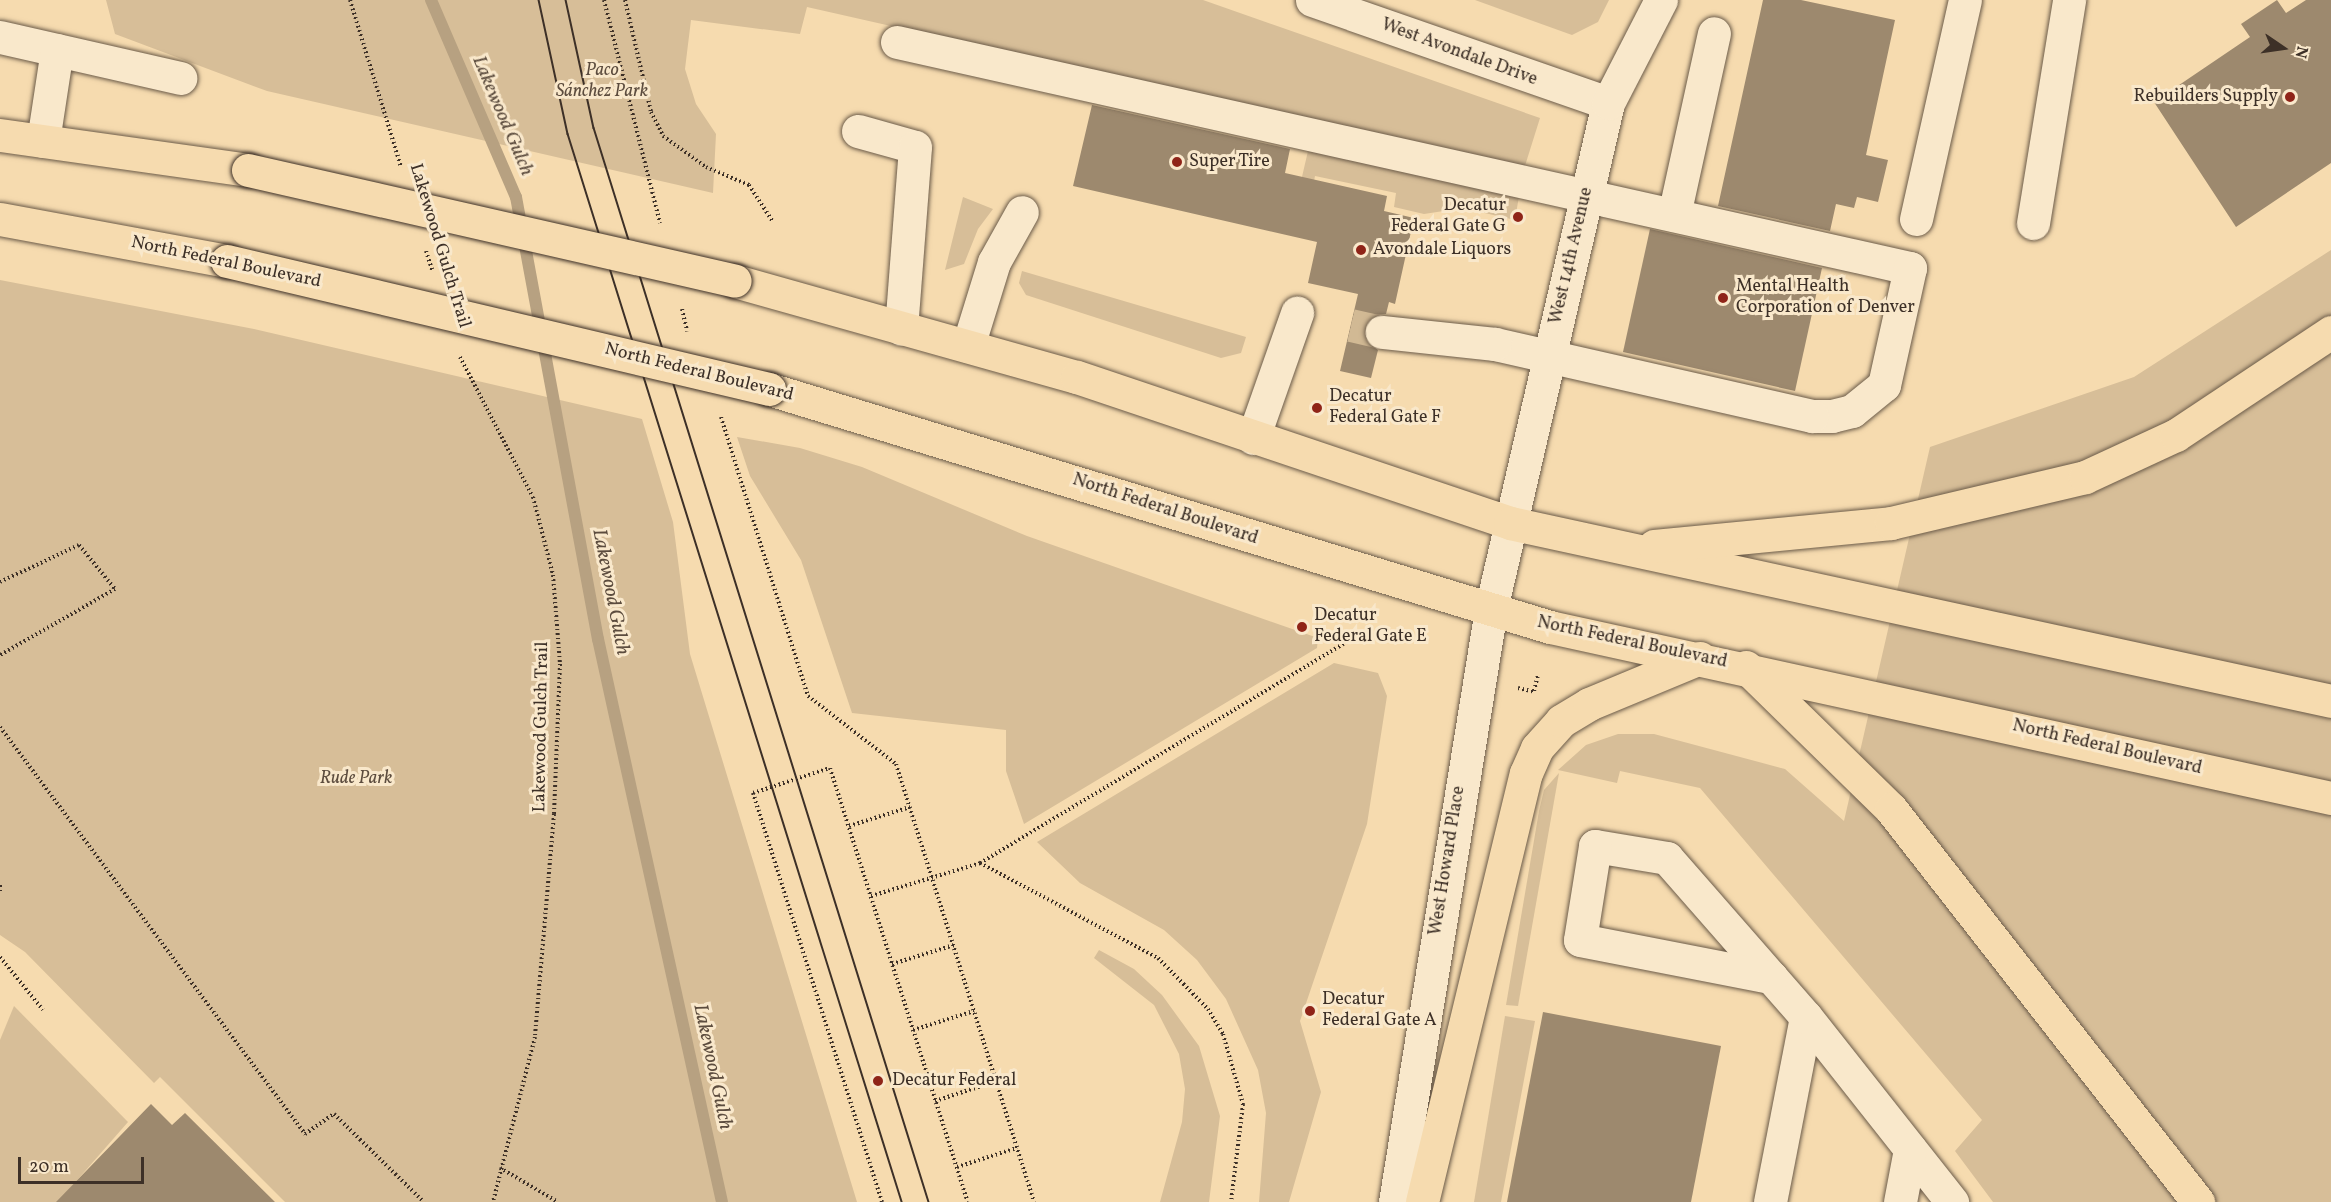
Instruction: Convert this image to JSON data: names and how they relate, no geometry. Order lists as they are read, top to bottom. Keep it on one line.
{"streets":{"main road":["North Federal Boulevard"],"street":["West Avondale Drive","West 14th Avenue","West Howard Place"],"path":["Lakewood Gulch Trail"]},"crossings":[["West Avondale Drive","West 14th Avenue"],["West 14th Avenue","West Howard Place"],["North Federal Boulevard","West Howard Place"]],"water":["Lakewood Gulch"],"parks":["Paco Sánchez Park","Rude Park"],"places":["Rebuilders Supply","Super Tire","Decatur Federal Gate G","Avondale Liquors","Mental Health Corporation of Denver","Decatur Federal Gate F","Decatur Federal Gate E","Decatur Federal Gate A","Decatur Federal"],"scale_bar":"20 m","north":"right"}
